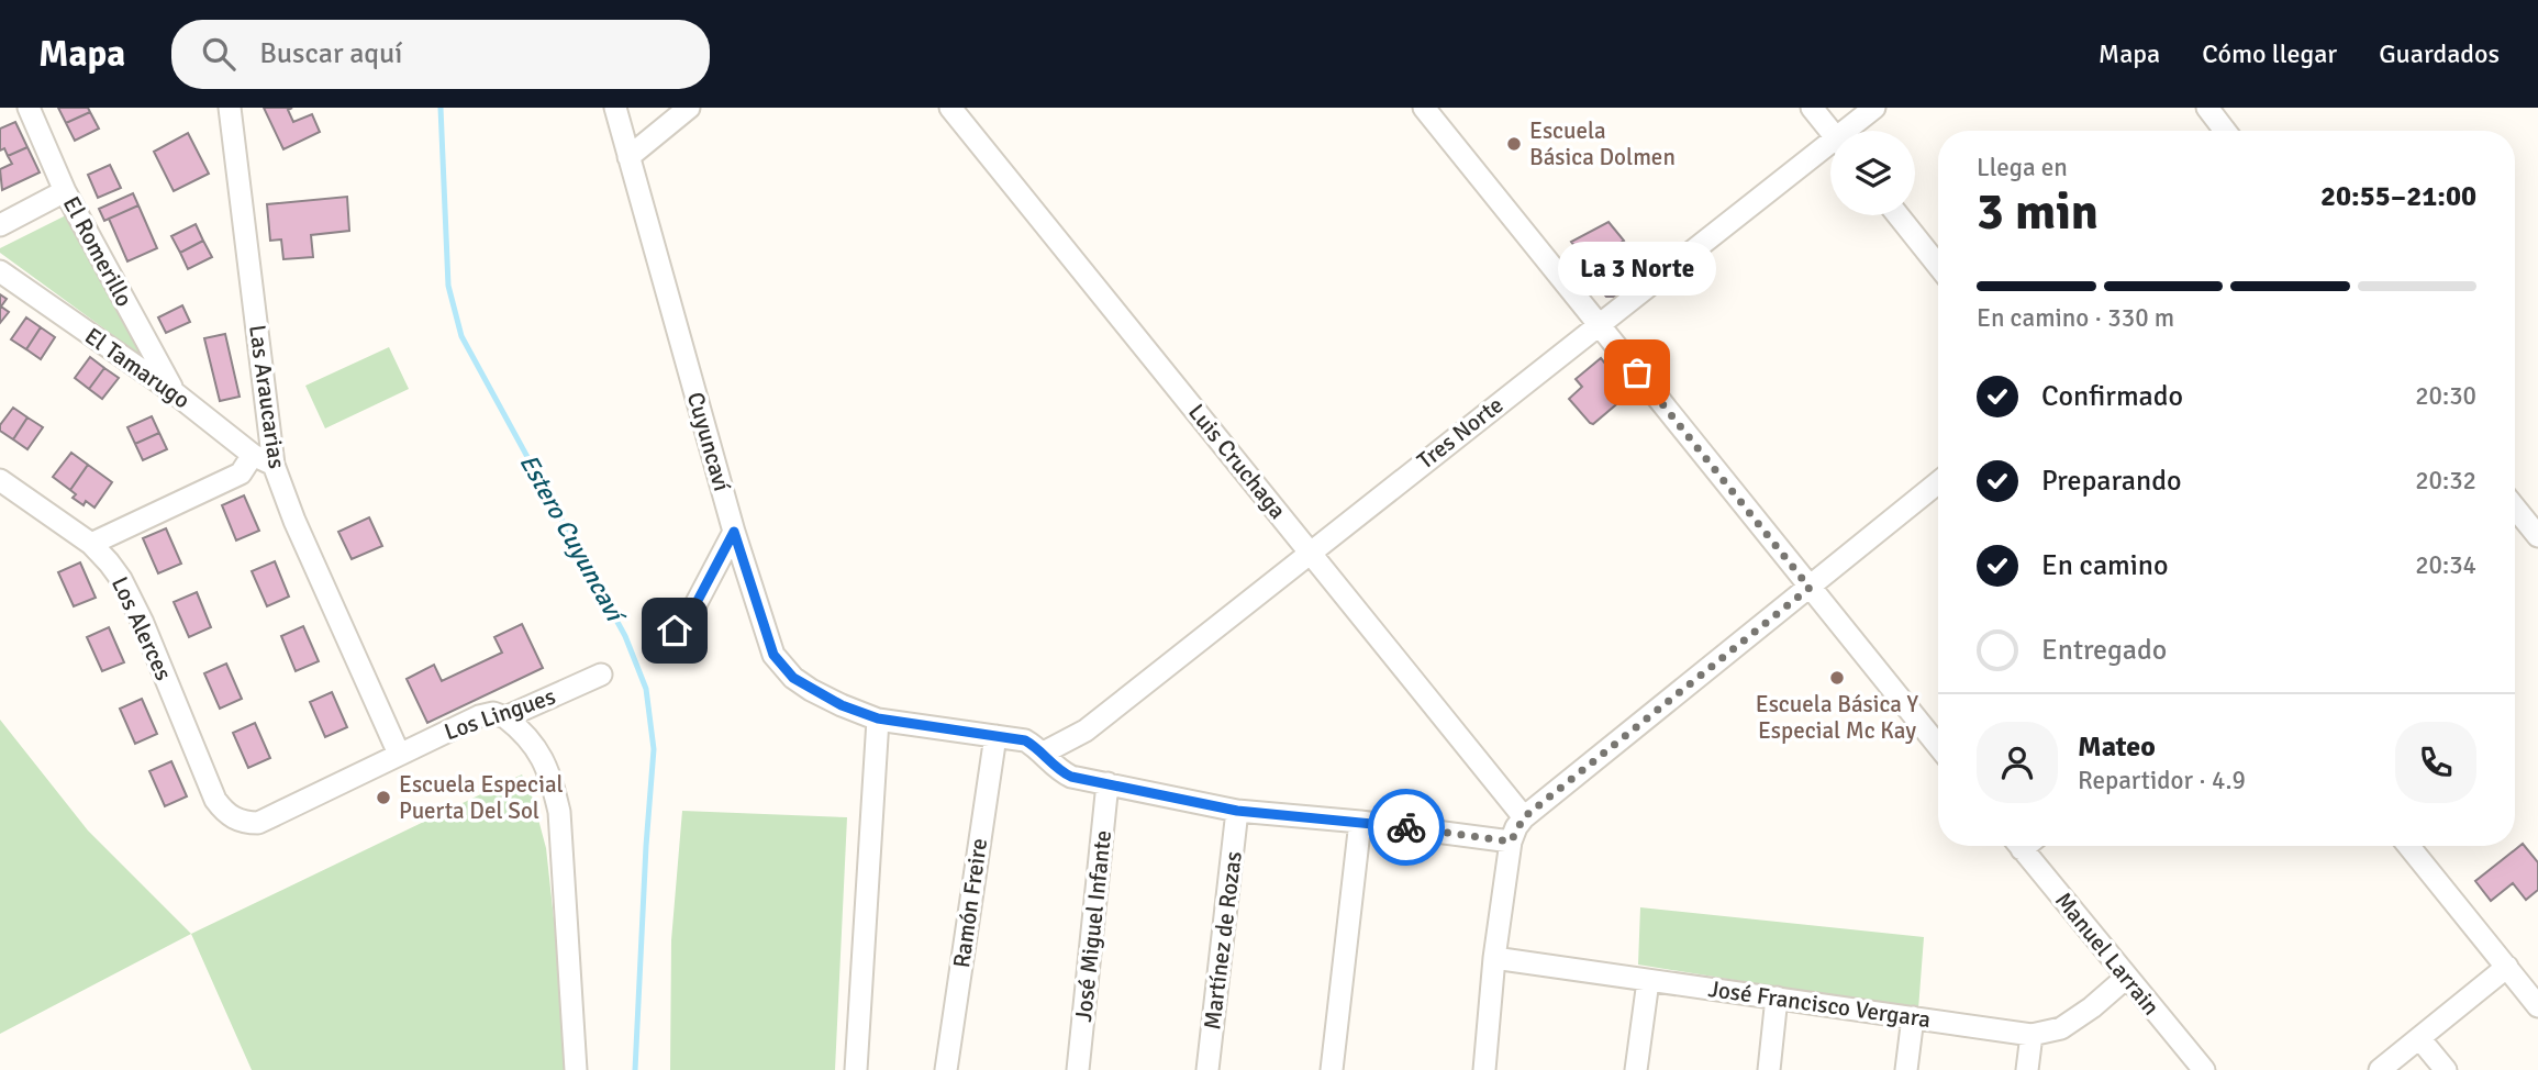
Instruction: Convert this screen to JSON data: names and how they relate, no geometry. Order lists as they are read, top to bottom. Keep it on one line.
{"streets":{"street":["El Romerillo","El Tamarugo","Las Araucarias","Tres Norte","Cuyuncaví","Luis Cruchaga","Los Alerces","Los Lingues","Ramón Freire","José Miguel Infante","Martínez de Rozas","Manuel Larrain","José Francisco Vergara"]},"crossings":[["El Romerillo","El Tamarugo"],["El Tamarugo","Las Araucarias"],["Las Araucarias","Los Lingues"],["Tres Norte","Cuyuncaví"],["Tres Norte","Luis Cruchaga"],["Cuyuncaví","Ramón Freire"],["Cuyuncaví","José Miguel Infante"],["Cuyuncaví","Martínez de Rozas"],["Los Alerces","Los Lingues"],["Manuel Larrain","José Francisco Vergara"]],"water":["Estero Cuyuncaví"],"places":["Escuela Básica Dolmen","La 3 Norte","Escuela Básica Y Especial Mc Kay","Escuela Especial Puerta Del Sol"],"page":{"header":"Mapa","search":"Buscar aquí","nav":["Mapa","Cómo llegar","Guardados"],"heading":["3 min","Llega en","20:55–21:00"],"panel":["Mateo","Repartidor · 4.9"],"bubble":"La 3 Norte","bar":"En camino · 330 m","list":[["Confirmado","20:30"],["Preparando","20:32"],["En camino","20:34"],"Entregado"]}}
